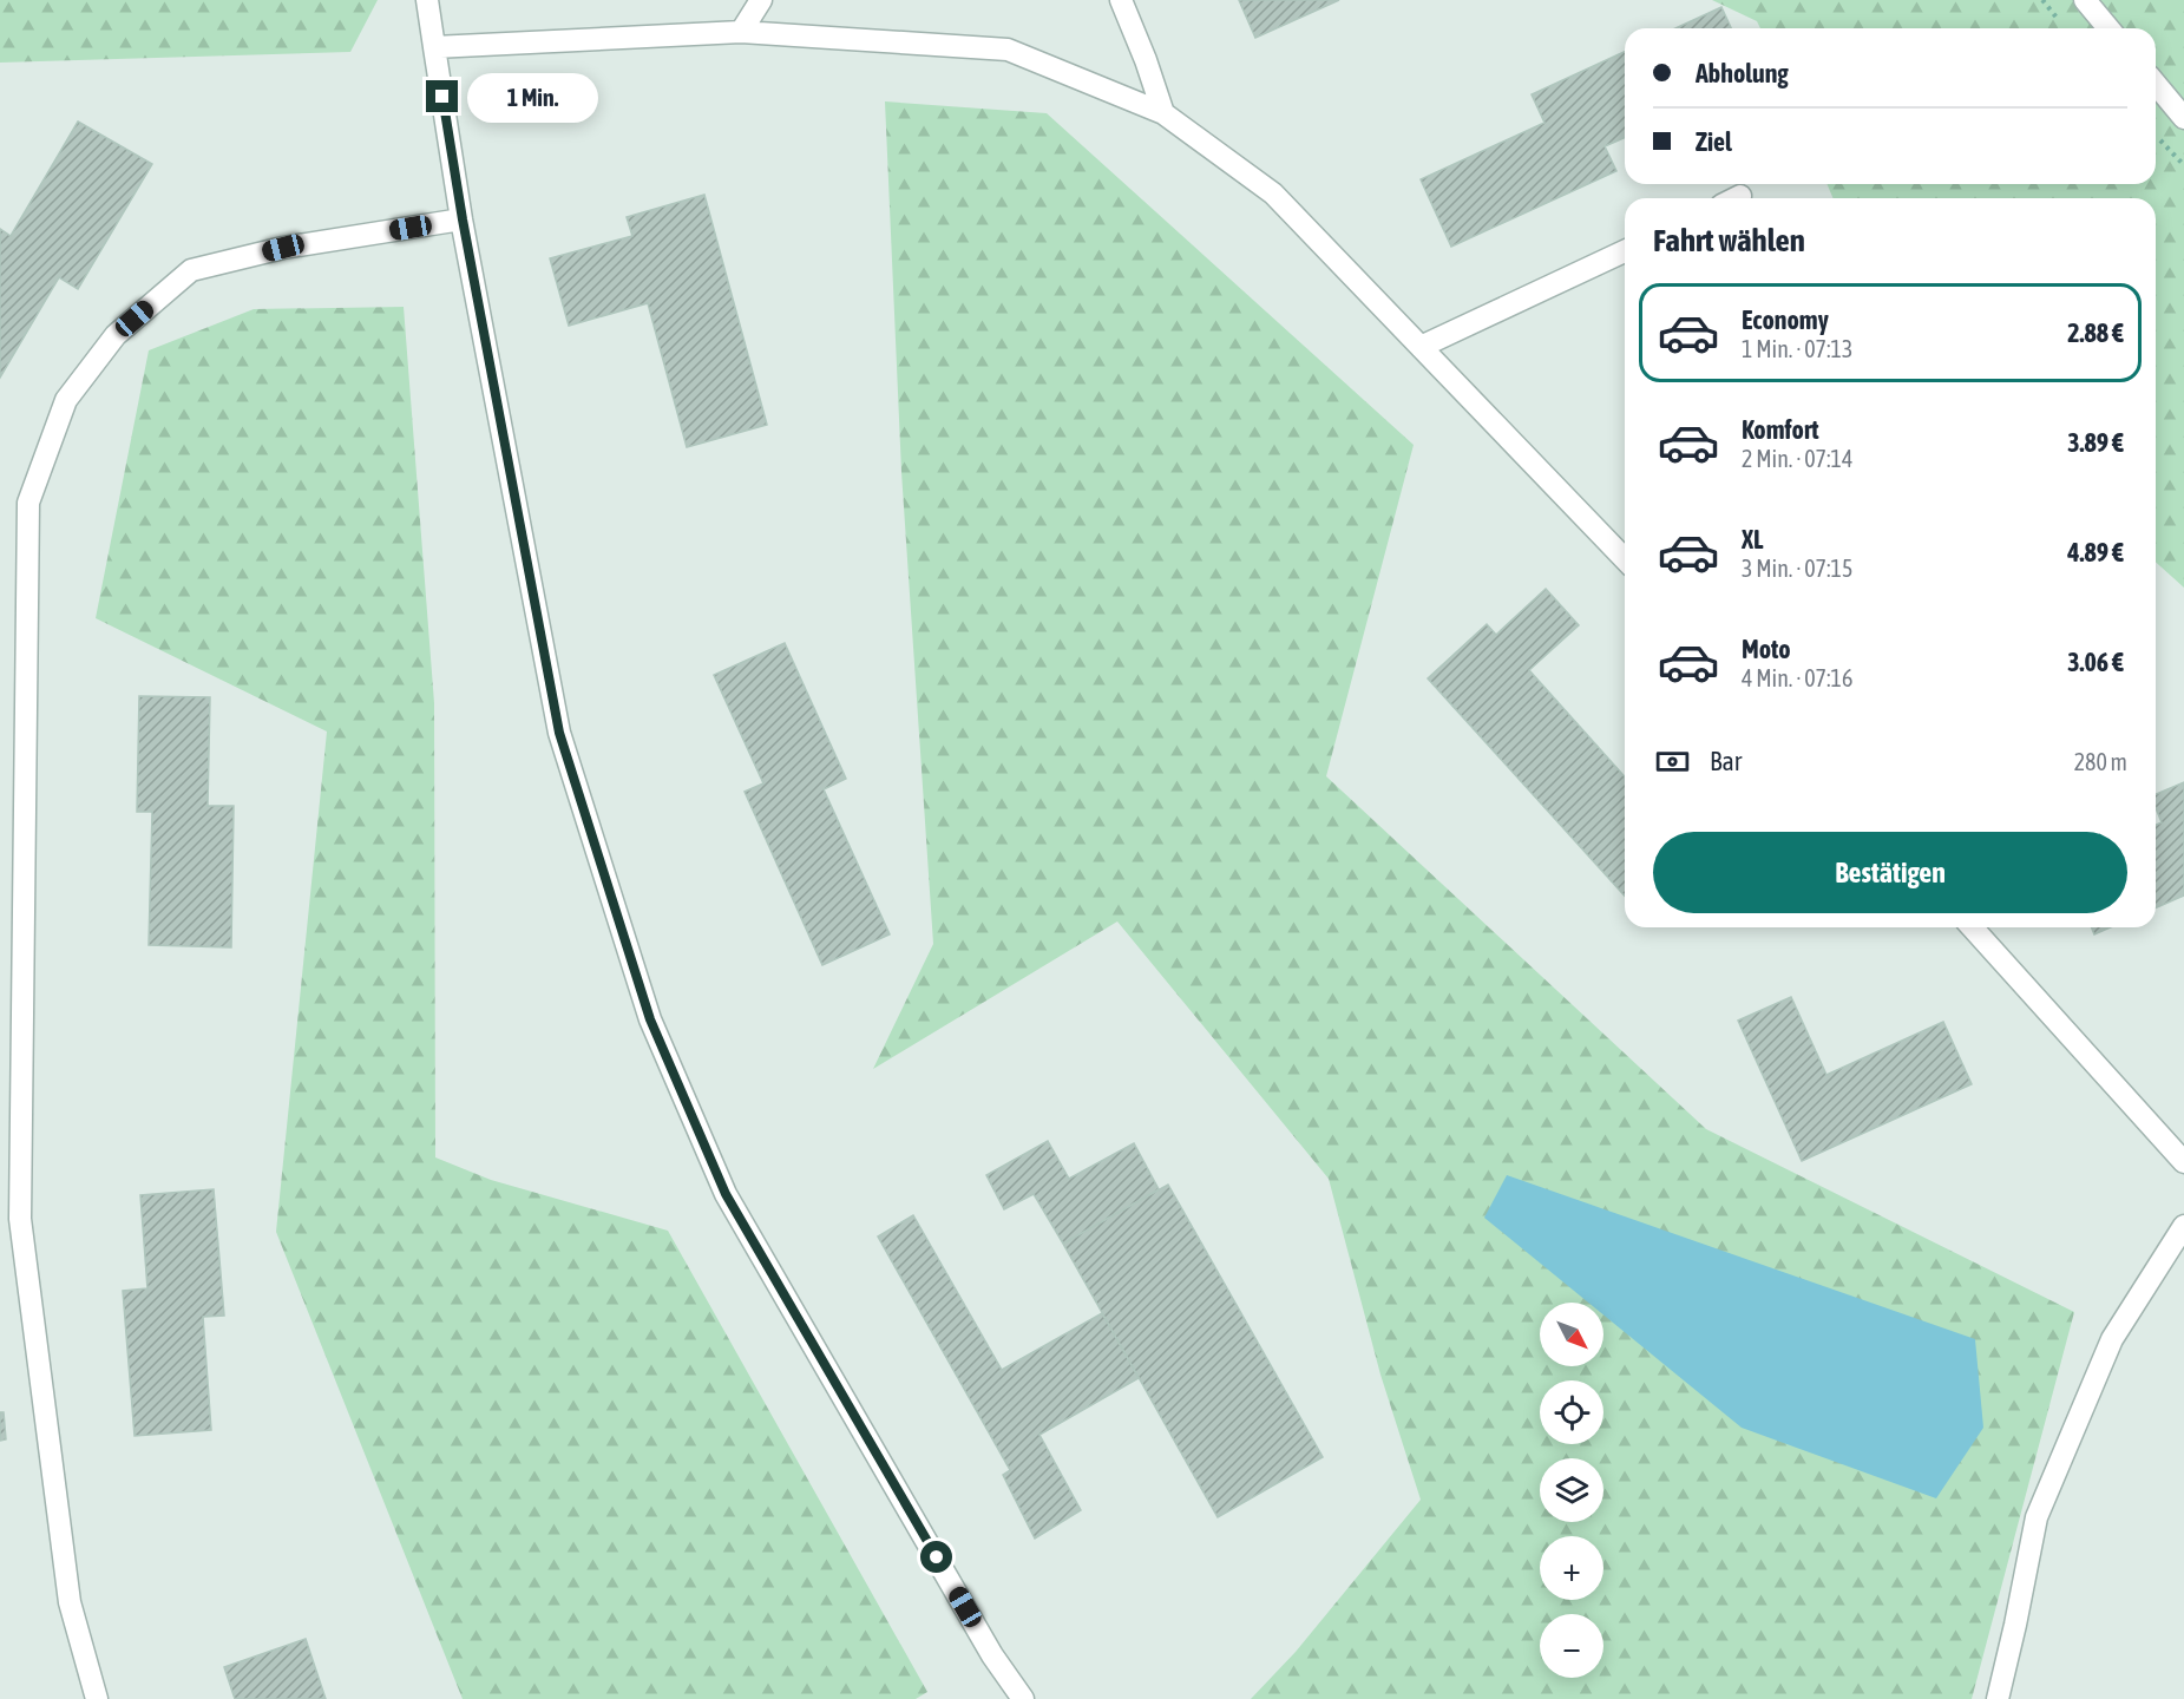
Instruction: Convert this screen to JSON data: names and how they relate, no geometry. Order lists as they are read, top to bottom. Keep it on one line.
{"north":"bottom right","page":{"banner":["Abholung","Ziel"],"bubble":"1 Min.","heading":"Fahrt wählen","list":[{"name":"Economy","note":"1 Min. · 07:13","value":"2.88 €"},{"name":"Komfort","note":"2 Min. · 07:14","value":"3.89 €"},{"name":"XL","note":"3 Min. · 07:15","value":"4.89 €"},{"name":"Moto","note":"4 Min. · 07:16","value":"3.06 €"}],"pay":["Bar","280 m"],"buttons":"Bestätigen","map_buttons":["+","−"]}}
